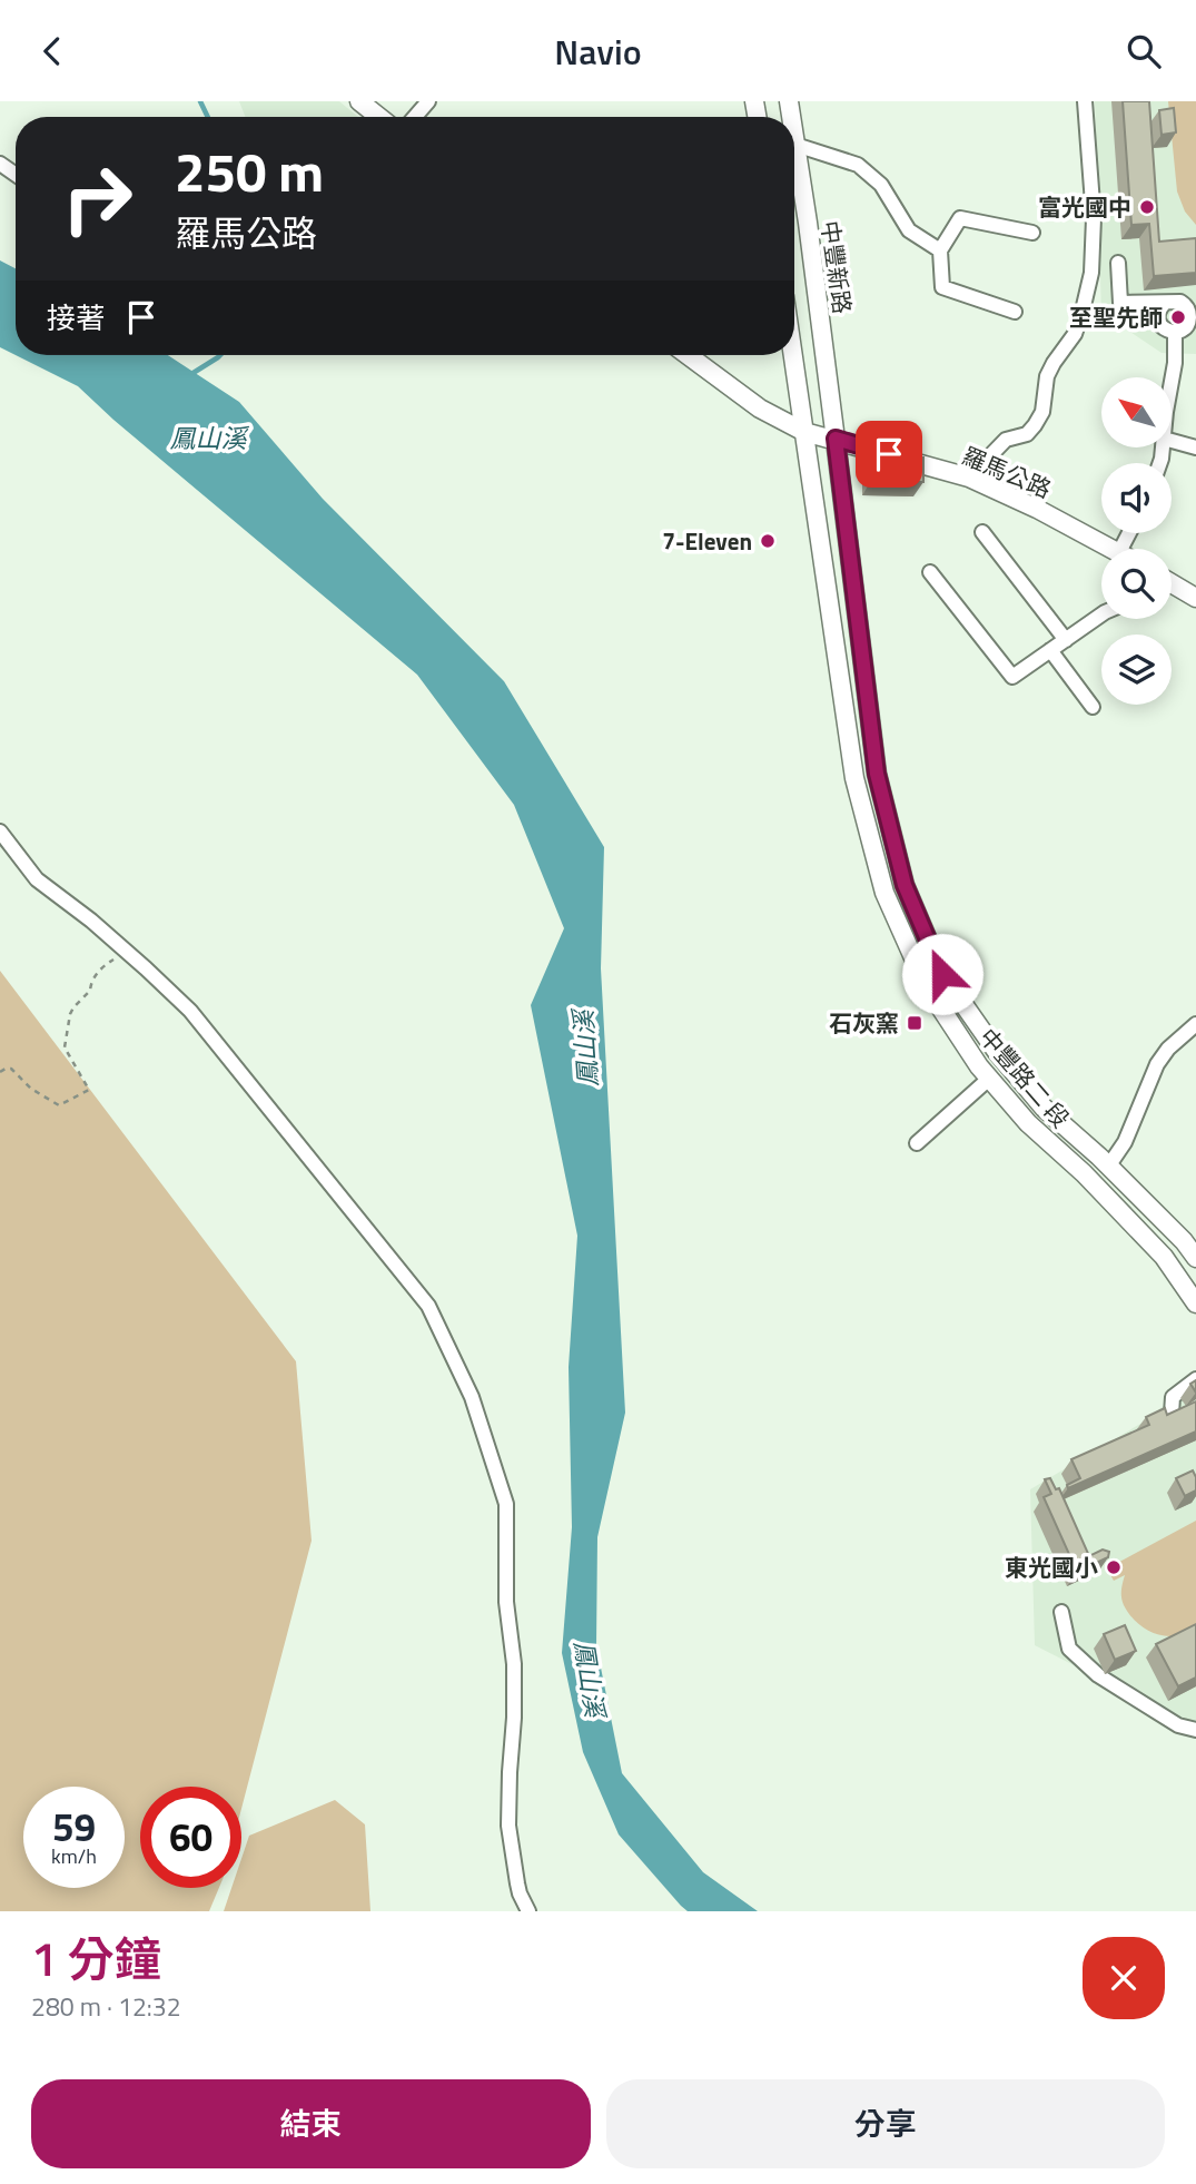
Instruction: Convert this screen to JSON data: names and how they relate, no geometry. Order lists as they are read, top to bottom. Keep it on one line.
{"streets":{"main road":["中豐新路","羅馬公路","中豐路二 段"]},"crossings":[["中豐新路","羅馬公路"],["中豐新路","中豐路二 段"],["羅馬公路","中豐路二 段"]],"water":["鳳山溪"],"places":{"other":["富光國中","至聖先師","7-Eleven","東光國小"],"transit":["石灰窯"]},"north":"top left","page":{"header":"Navio","turn":["250 m","羅馬公路"],"then":"接著","speed":"59 km/h","limit":"60","heading":["1 分鐘","280 m · 12:32"],"buttons":["結束","分享"]}}
